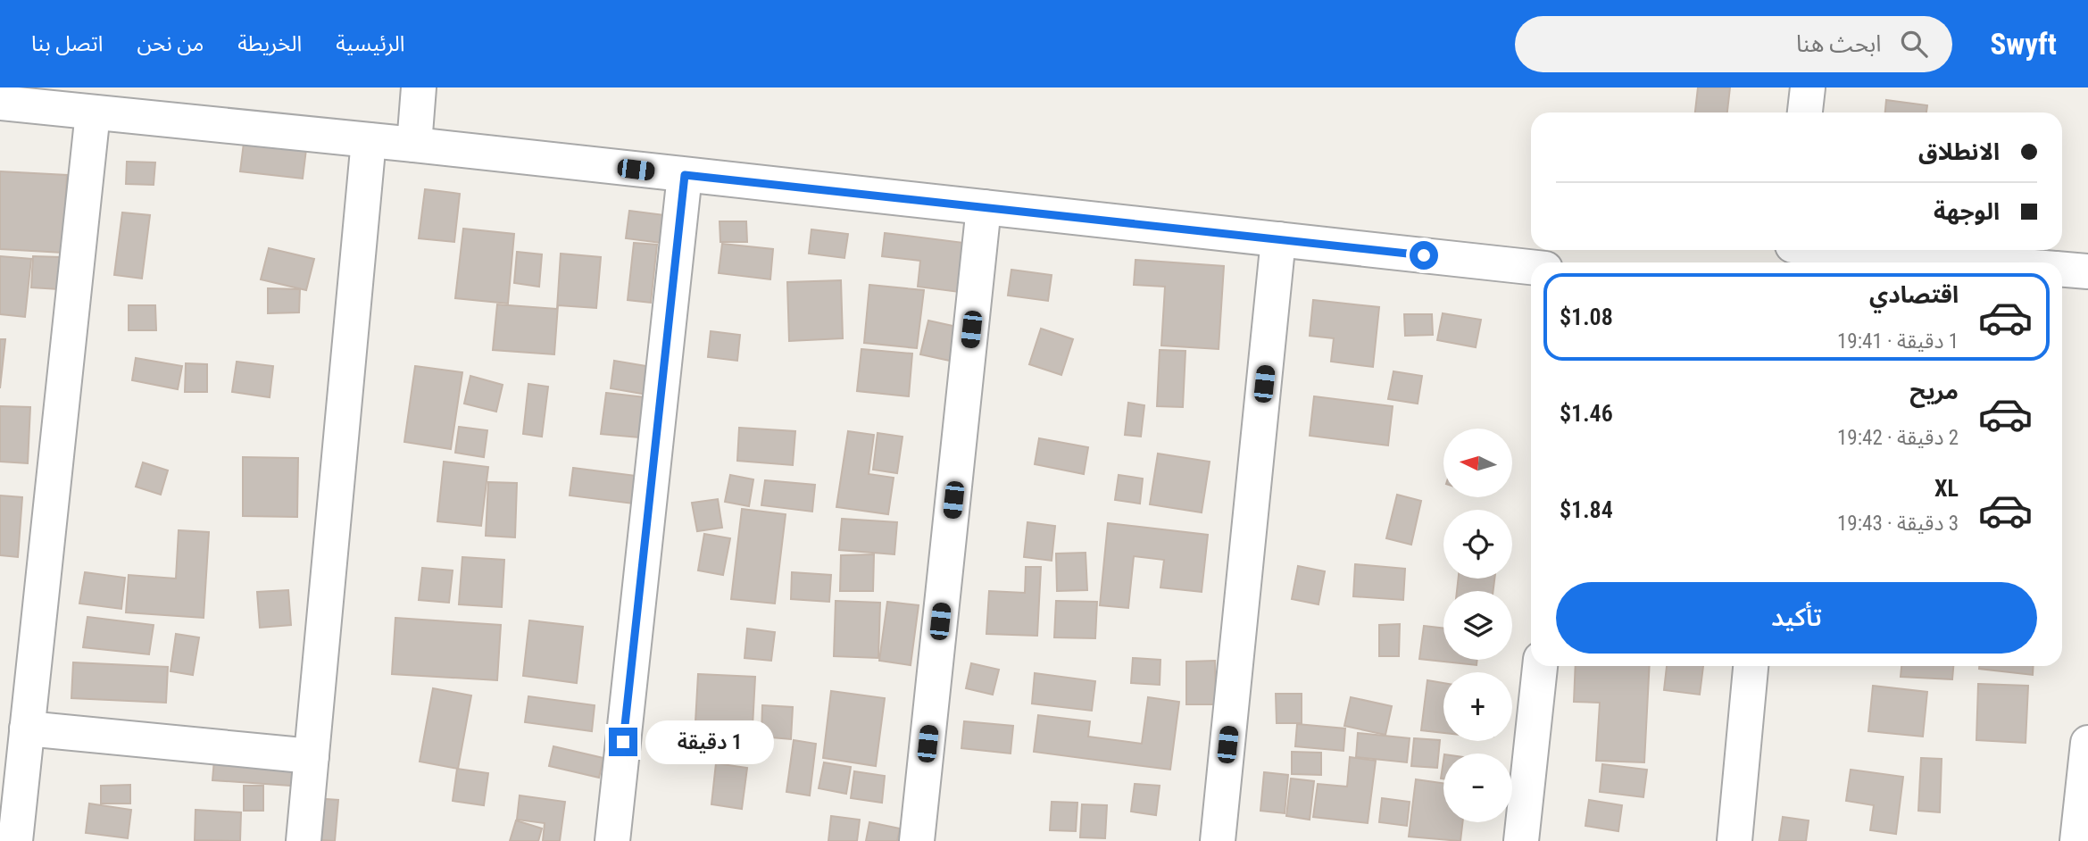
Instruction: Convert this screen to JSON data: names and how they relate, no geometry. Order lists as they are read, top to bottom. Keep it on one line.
{"north":"left","page":{"header":"Swyft","search":"ابحث هنا","nav":["الرئيسية","الخريطة","من نحن","اتصل بنا"],"banner":["الانطلاق","الوجهة"],"list":[{"name":"اقتصادي","note":"1 دقيقة · 19:41","value":"$1.08"},{"name":"مريح","note":"2 دقيقة · 19:42","value":"$1.46"},{"name":"XL","note":"3 دقيقة · 19:43","value":"$1.84"}],"map_buttons":["+","−"],"buttons":"تأكيد","bubble":"1 دقيقة"}}
